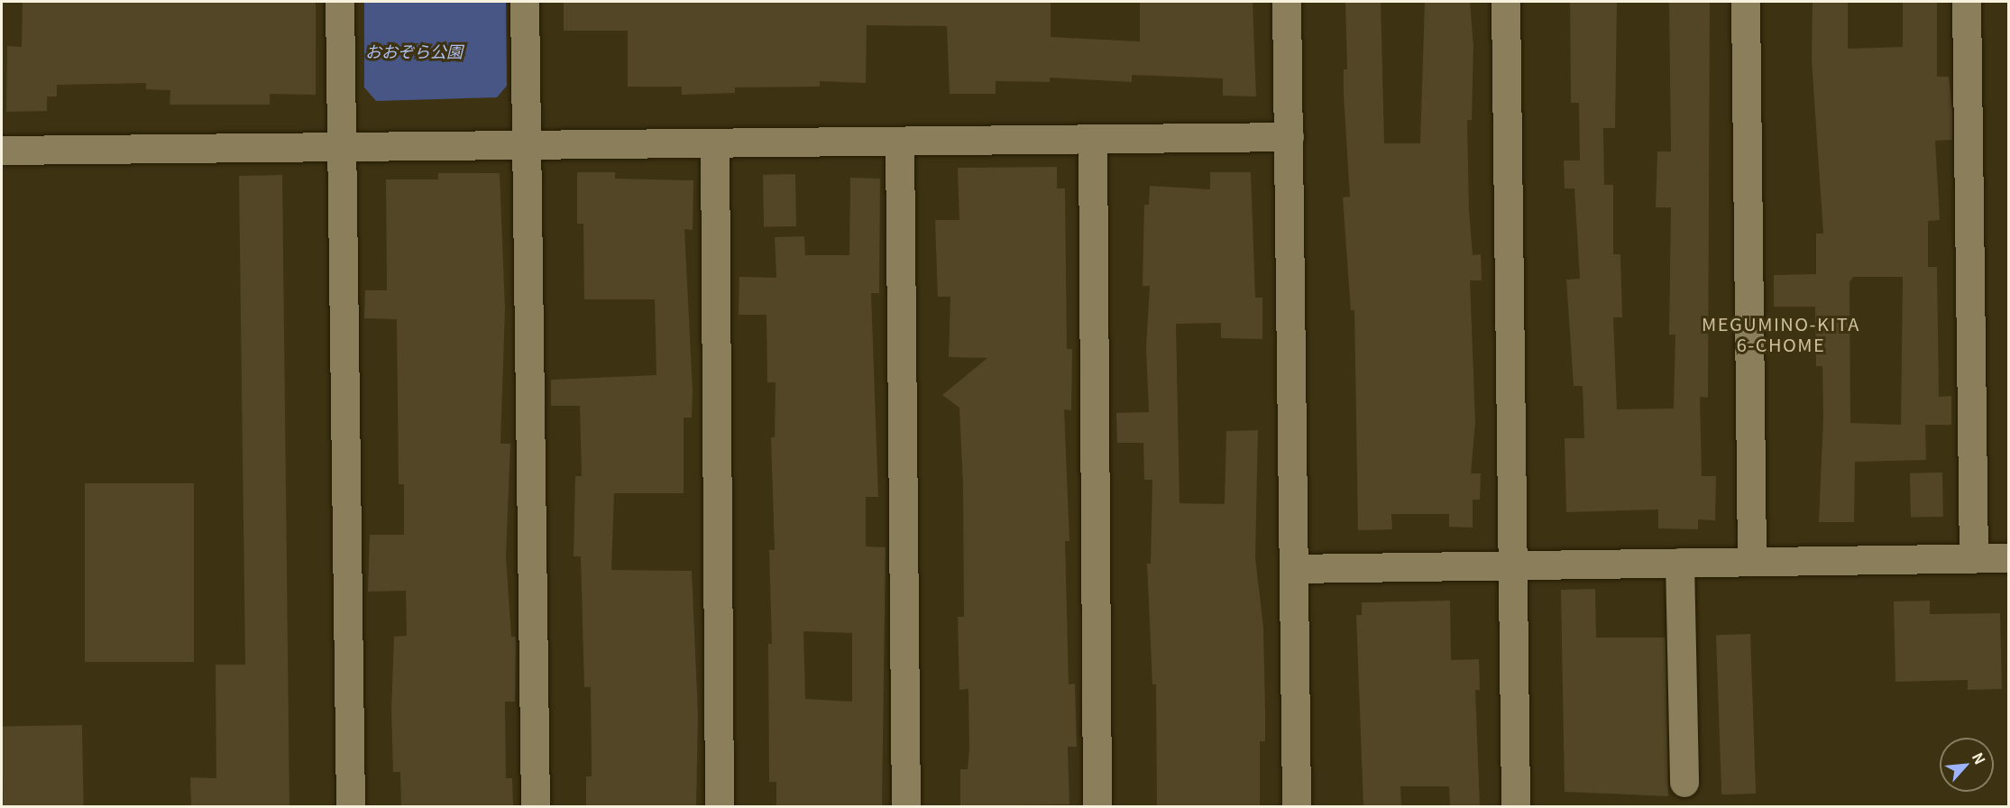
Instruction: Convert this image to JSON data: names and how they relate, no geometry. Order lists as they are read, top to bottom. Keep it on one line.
{"districts":["MEGUMINO-KITA 6-CHOME"],"parks":["おおぞら公園"],"north":"top right"}
